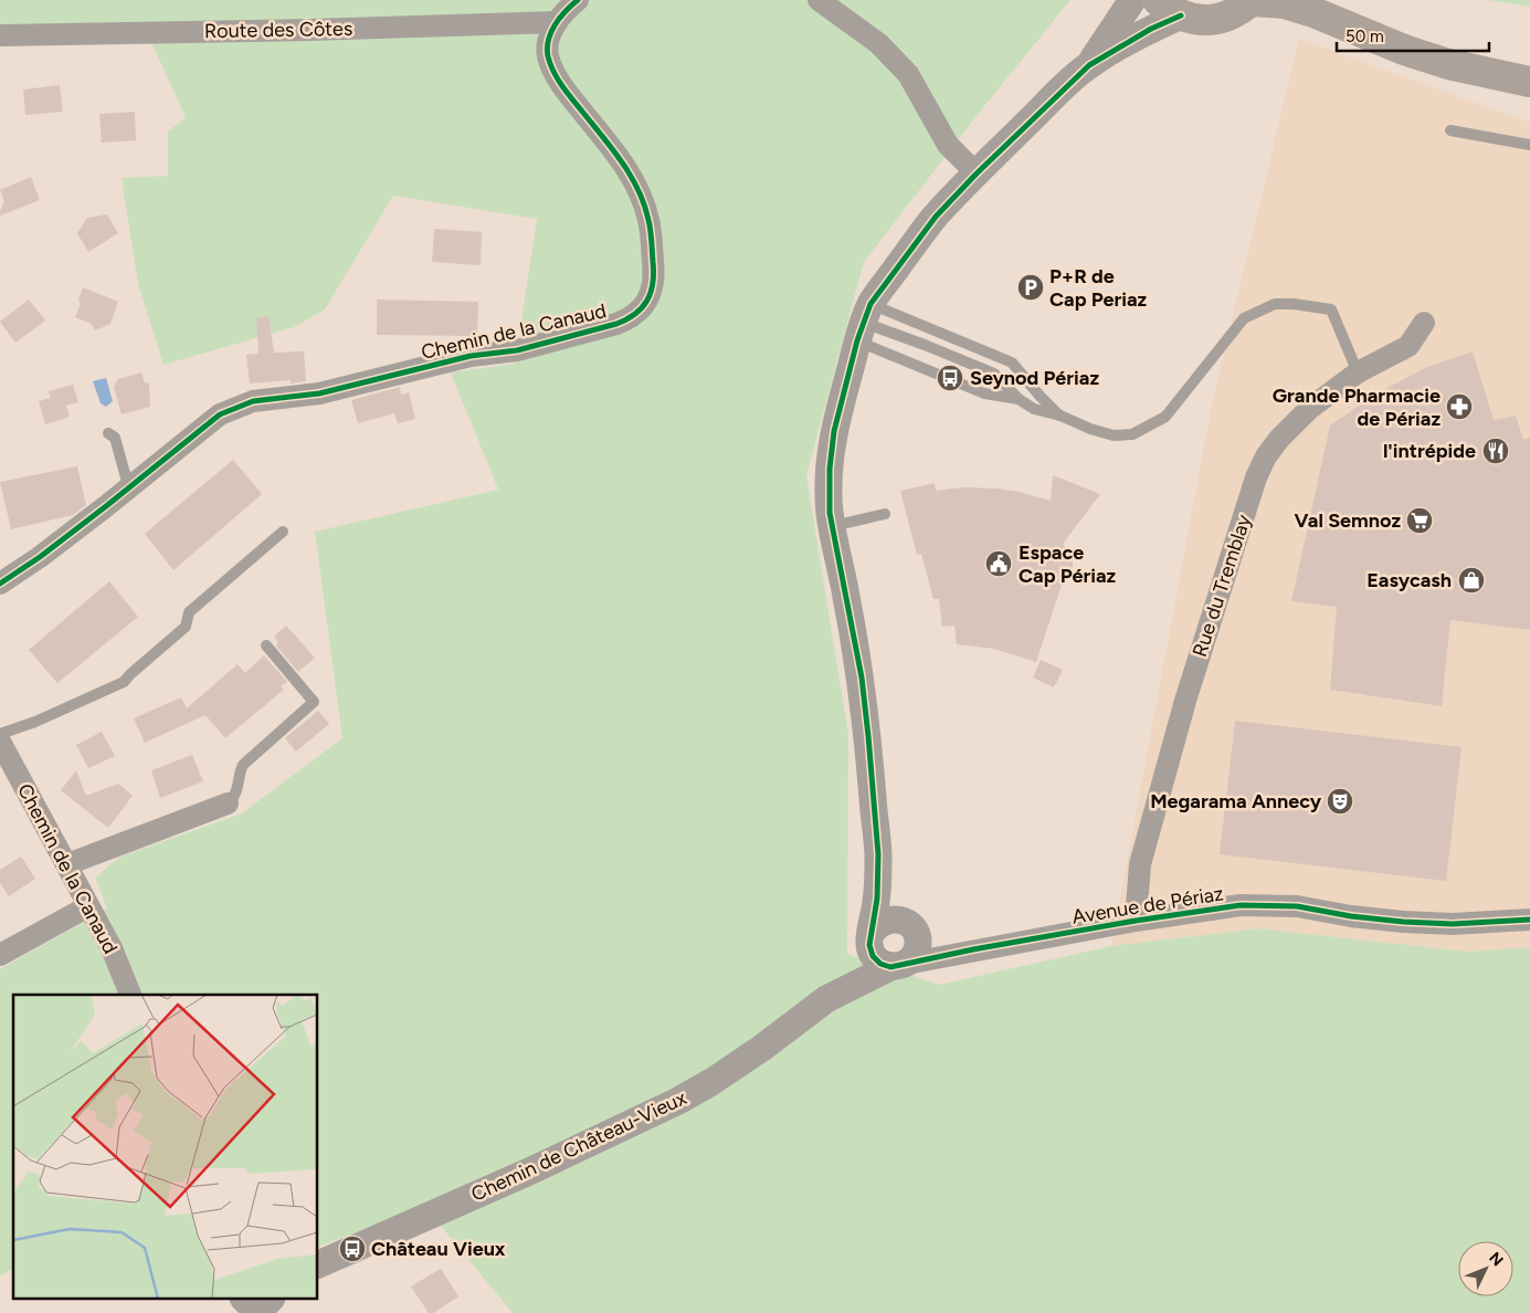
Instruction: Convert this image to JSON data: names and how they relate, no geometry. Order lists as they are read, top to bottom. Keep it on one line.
{"streets":{"street":["Route des Côtes","Chemin de la Canaud","Rue du Tremblay","Avenue de Périaz","Chemin de Château-Vieux"]},"crossings":[["Route des Côtes","Chemin de la Canaud"],["Rue du Tremblay","Avenue de Périaz"],["Avenue de Périaz","Chemin de Château-Vieux"]],"places":{"parking":["P+R de Cap Periaz"],"bus stop":["Seynod Périaz","Château Vieux"],"pharmacy":["Grande Pharmacie de Périaz"],"restaurant":["l'intrépide"],"supermarket":["Val Semnoz"],"public building":["Espace Cap Périaz"],"shop":["Easycash"],"theatre":["Megarama Annecy"]},"scale_bar":"50 m","north":"top right"}
